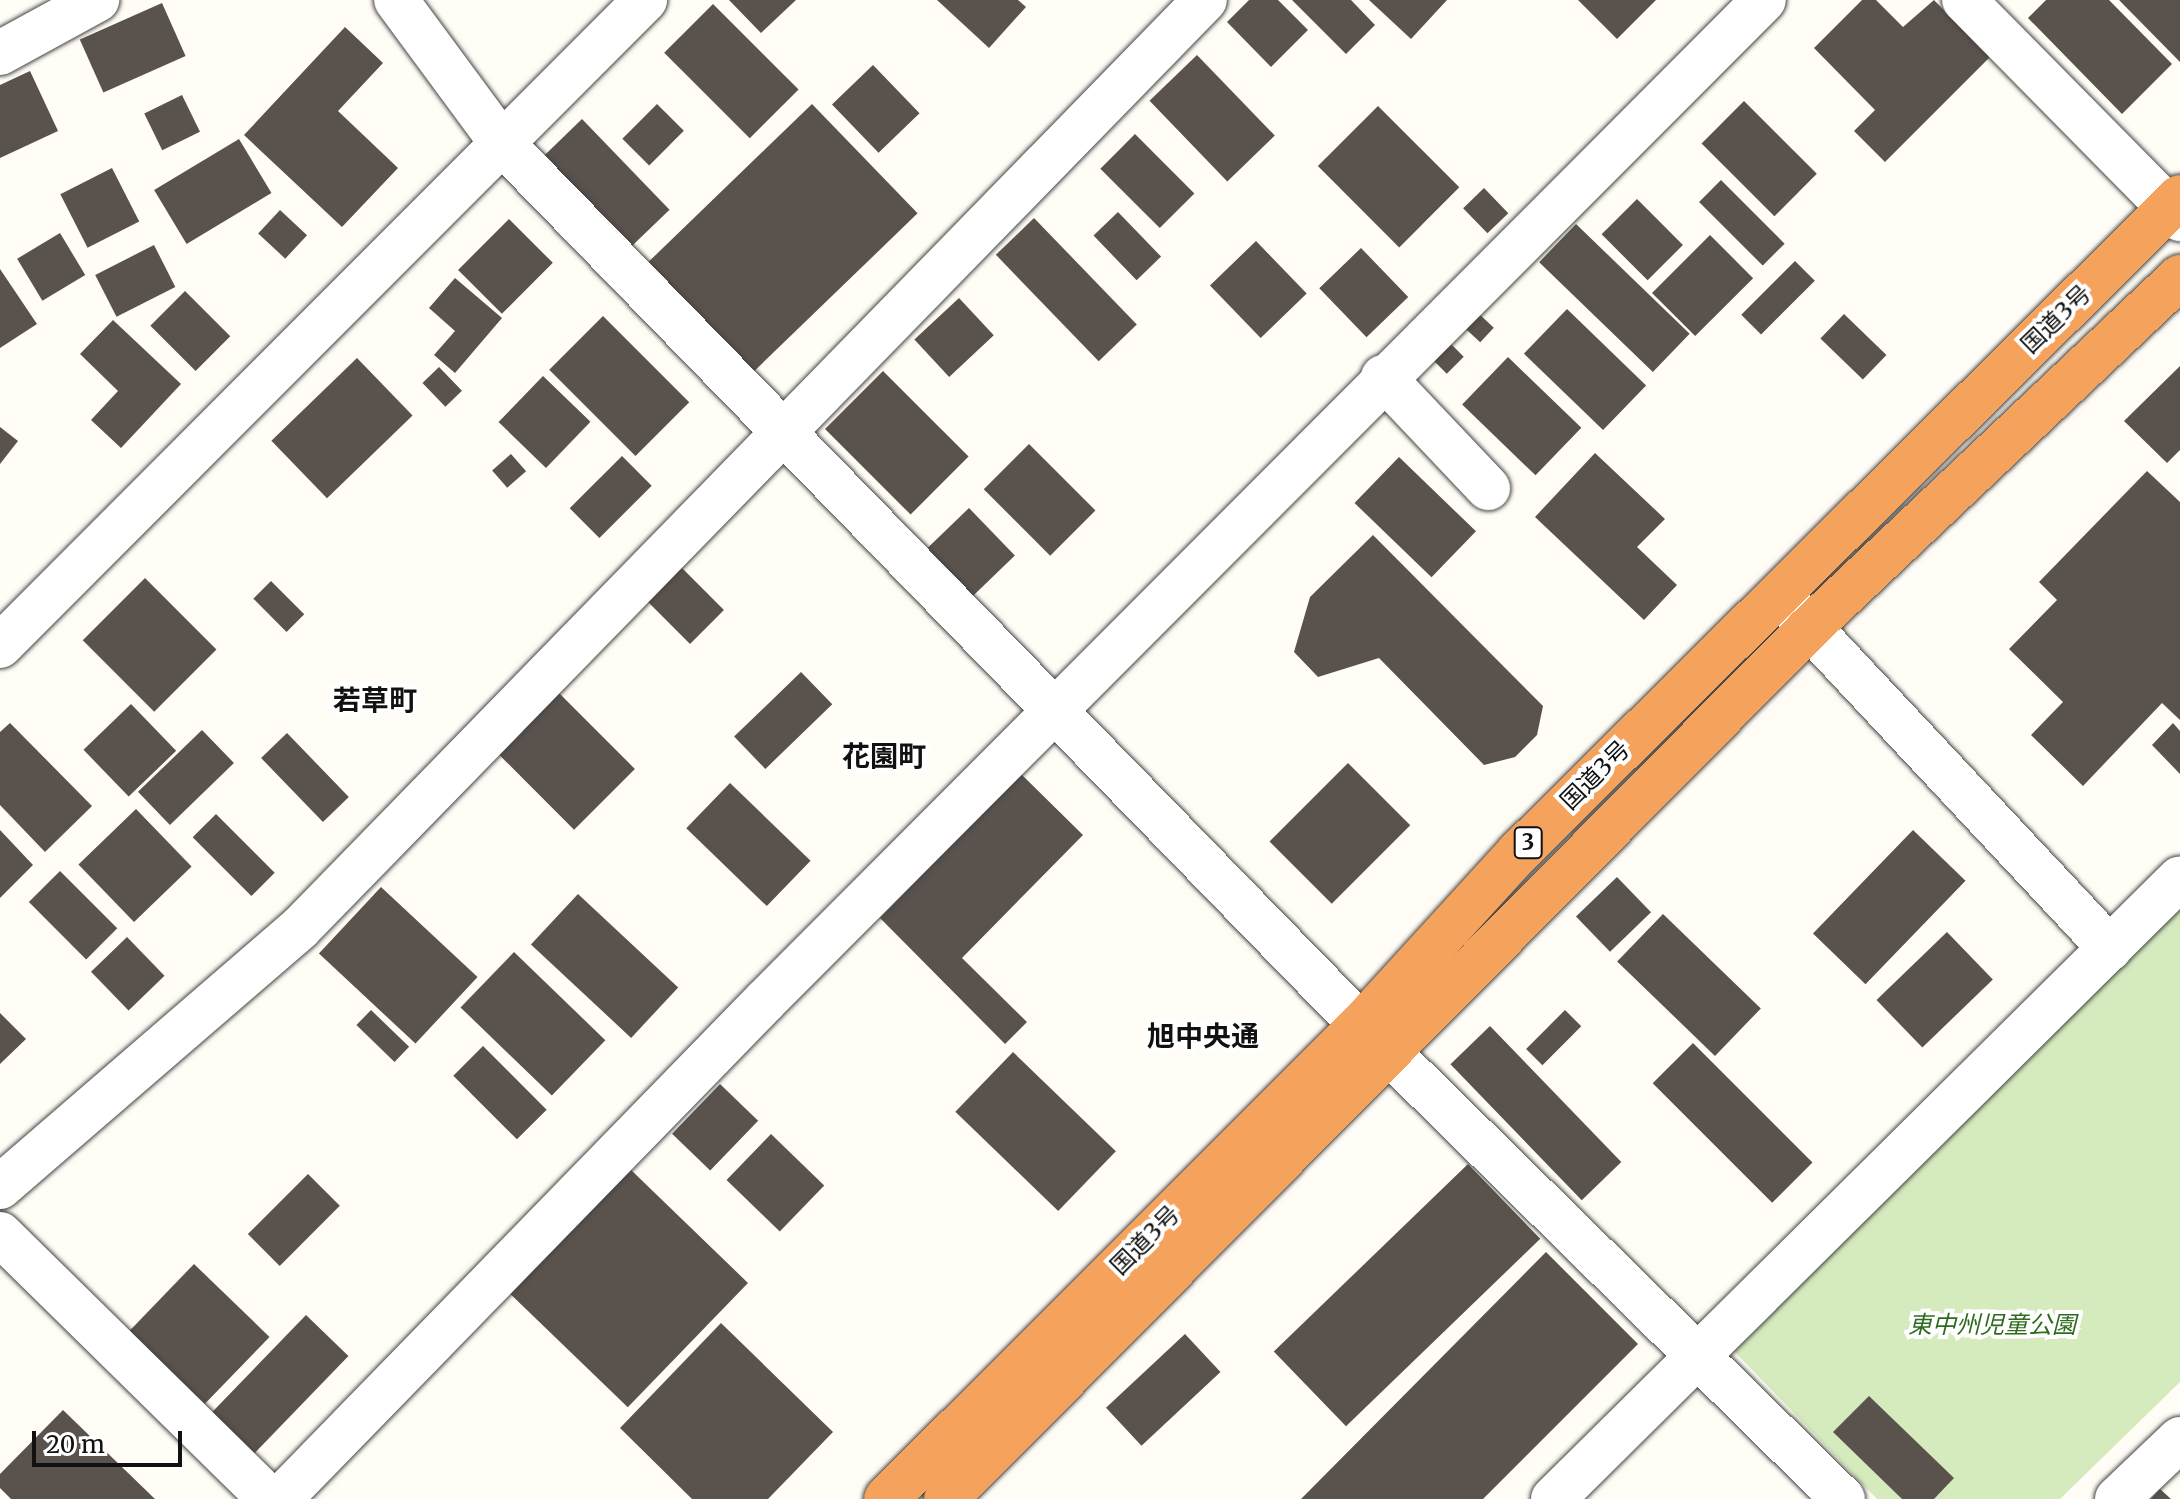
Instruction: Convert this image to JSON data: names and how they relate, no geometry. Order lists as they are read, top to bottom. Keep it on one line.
{"streets":{"highway":["国道3号","3"]},"districts":["若草町","花園町","旭中央通"],"parks":["東中州児童公園"],"scale_bar":"20 m"}
